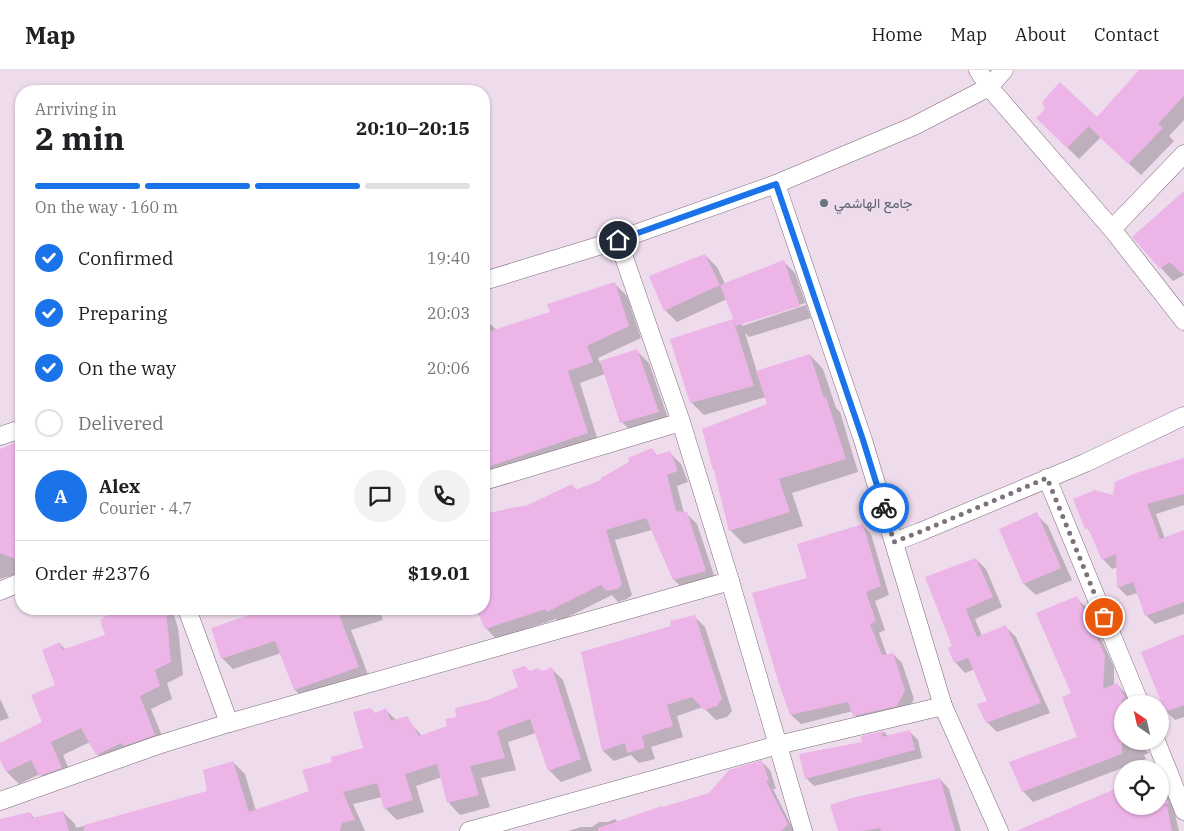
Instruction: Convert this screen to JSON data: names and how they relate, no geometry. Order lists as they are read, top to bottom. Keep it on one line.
{"places":["جامع الهاشمي"],"north":"top left","page":{"header":"Map","nav":["Home","Map","About","Contact"],"heading":["2 min","Arriving in","20:10–20:15"],"panel":["Alex","Courier · 4.7","Order #2376","$19.01"],"bar":"On the way · 160 m","list":[["Confirmed","19:40"],["Preparing","20:03"],["On the way","20:06"],"Delivered"],"round":"A"}}
